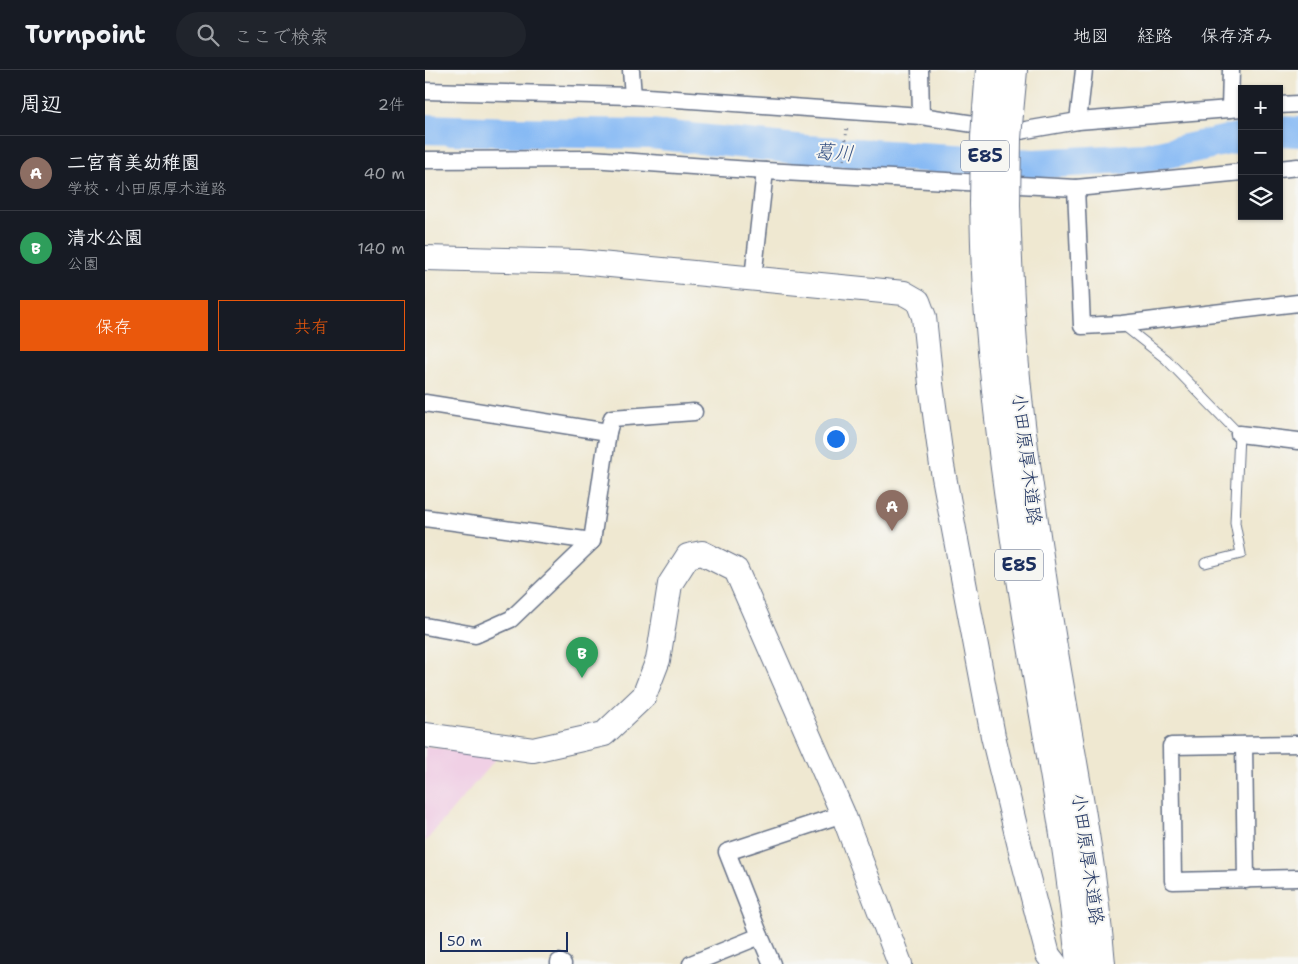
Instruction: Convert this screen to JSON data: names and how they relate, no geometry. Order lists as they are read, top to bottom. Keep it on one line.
{"streets":{"highway":["E85","小田原厚木道路"]},"water":["葛川"],"scale_bar":"50 m","page":{"header":"Turnpoint","search":"ここで検索","nav":["地図","経路","保存済み"],"heading":["周辺","2件"],"map_buttons":["+","−"],"list":[{"mark":"A","name":"二宮育美幼稚園","note":"学校 · 小田原厚木道路","value":"40 m"},{"mark":"B","name":"清水公園","note":"公園","value":"140 m"}],"buttons":["保存","共有"],"pins":["A","B"],"scale":"50 m"}}
